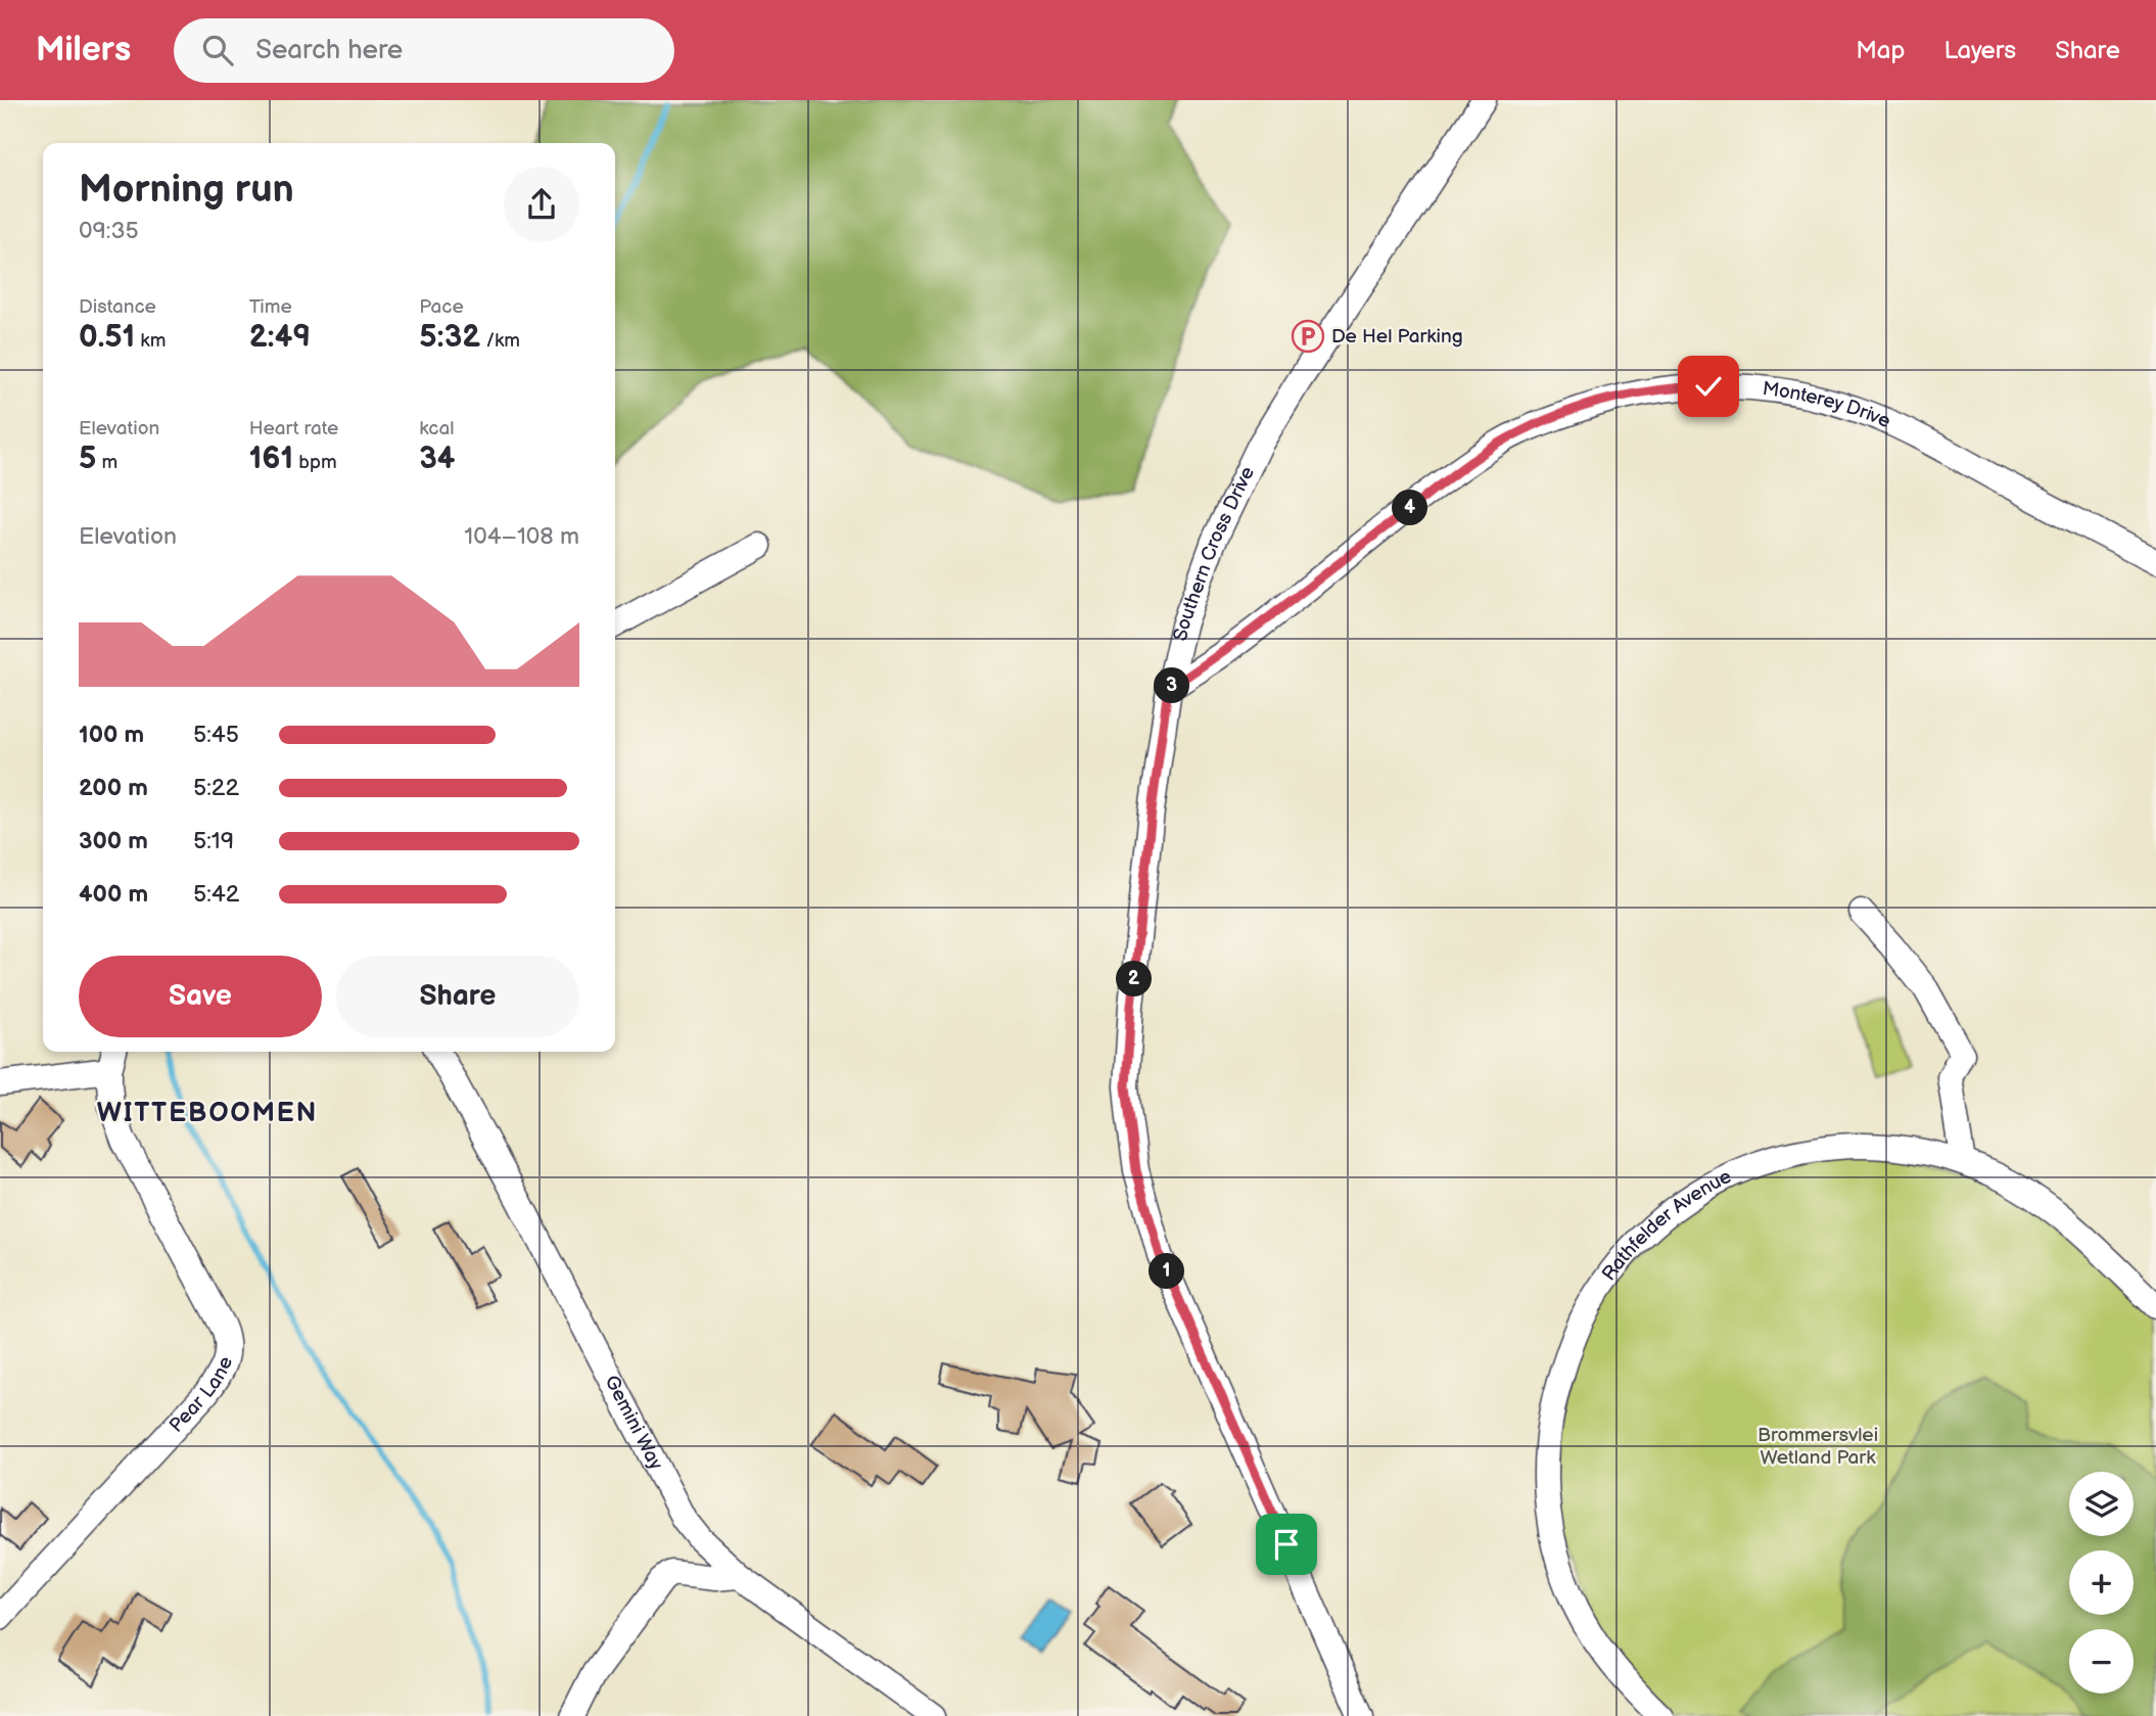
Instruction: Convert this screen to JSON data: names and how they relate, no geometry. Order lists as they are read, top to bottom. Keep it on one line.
{"streets":{"street":["Monterey Drive","Southern Cross Drive","Rathfelder Avenue","Pear Lane","Gemini Way"]},"crossings":[["Monterey Drive","Southern Cross Drive"]],"districts":["WITTEBOOMEN"],"parks":["Brommersvlei Wetland Park"],"places":{"parking":["De Hel Parking"]},"page":{"header":"Milers","search":"Search here","nav":["Map","Layers","Share"],"heading":["Morning run","09:35"],"stats":[["Distance","0.51 km"],["Time","2:49"],["Pace","5:32 /km"],["Elevation","5 m"],["Heart rate","161 bpm"],["kcal","34"]],"pins":["4","3","2","1"],"chart":["Elevation","104–108 m"],"list":[{"name":"100 m","note":"5:45"},{"name":"200 m","note":"5:22"},{"name":"300 m","note":"5:19"},{"name":"400 m","note":"5:42"}],"buttons":["Save","Share"],"map_buttons":["+","−"]}}
